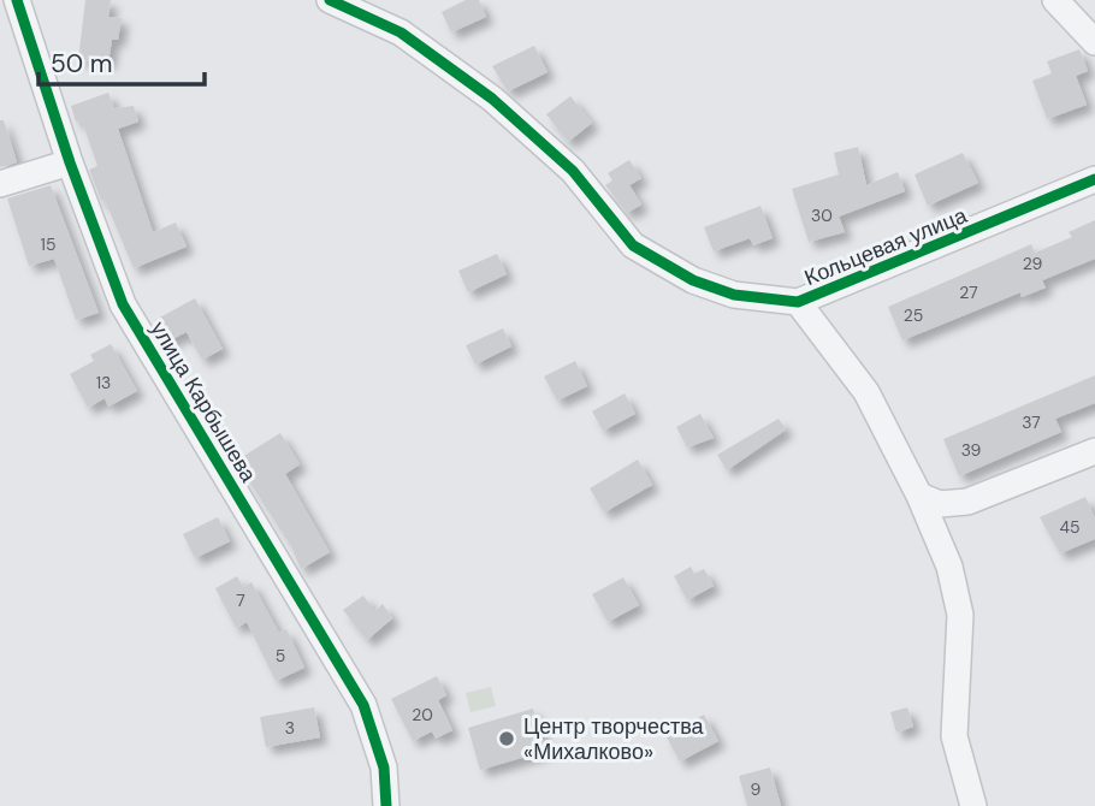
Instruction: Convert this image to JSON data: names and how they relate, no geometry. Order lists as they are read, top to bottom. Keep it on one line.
{"streets":{"street":["Кольцевая улица","улица Карбышева"]},"places":["Центр творчества «Михалково»"],"house_numbers":["30","15","29","27","25","13","37","39","45","7","5","20","3","9"],"scale_bar":"50 m"}
